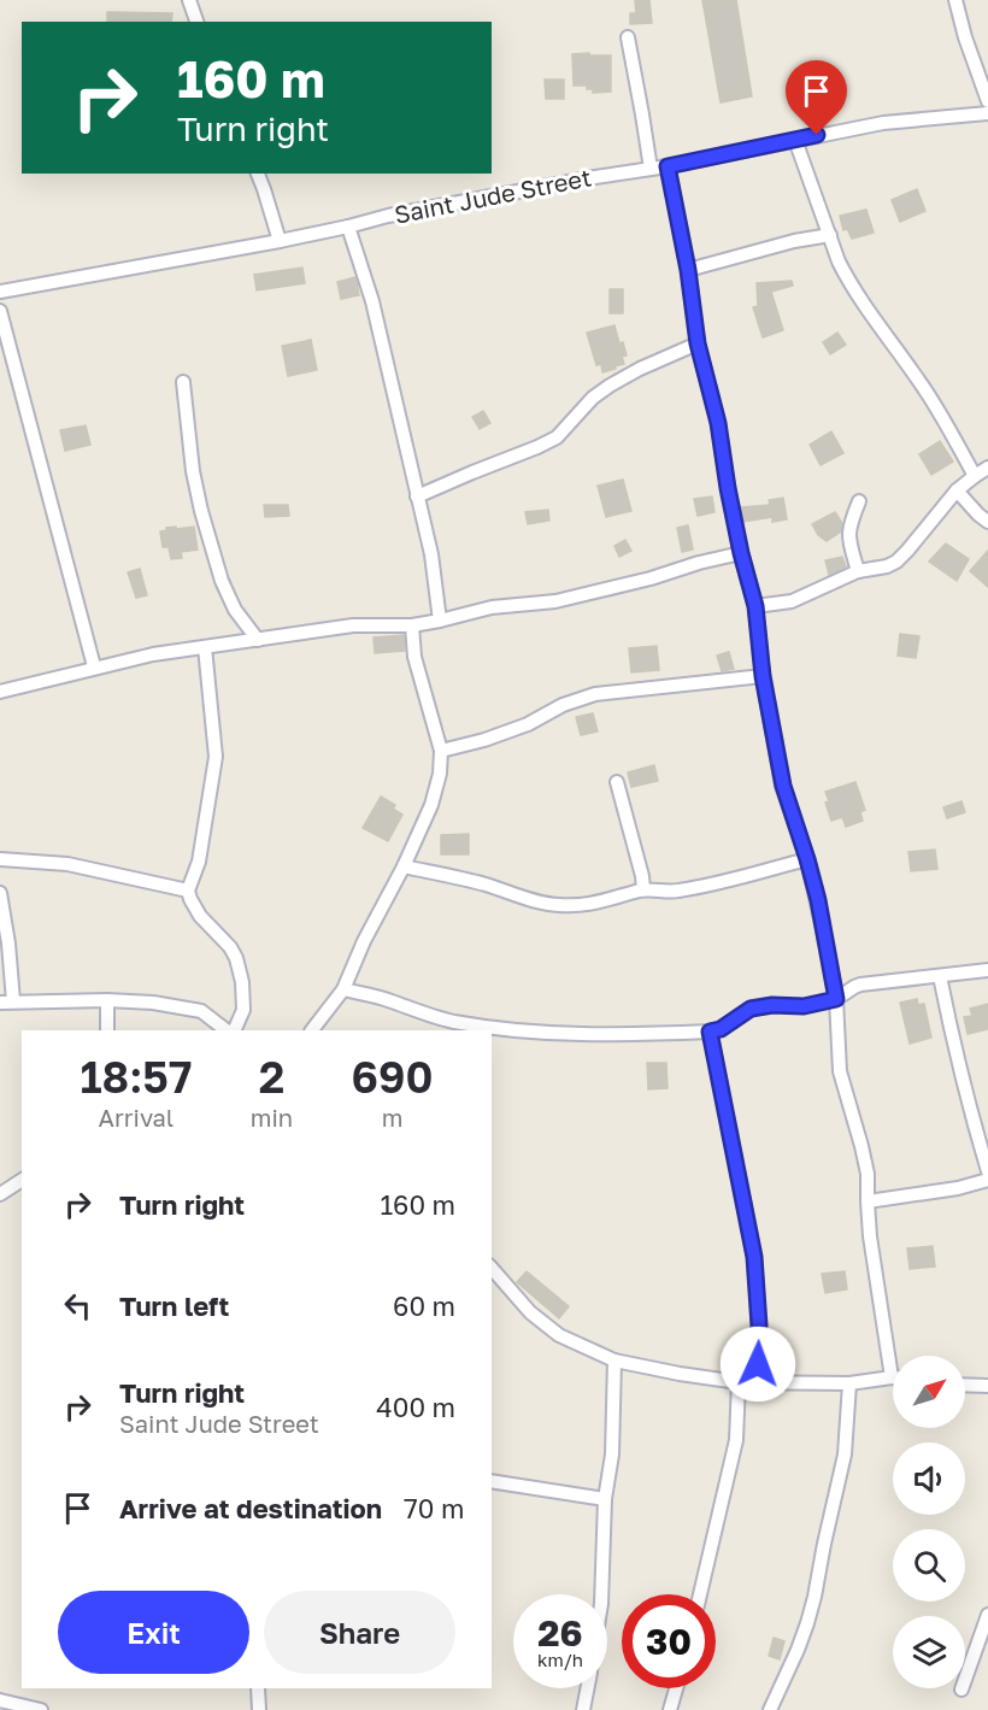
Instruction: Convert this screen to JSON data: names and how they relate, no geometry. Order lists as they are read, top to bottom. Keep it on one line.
{"streets":{"street":["Saint Jude Street"]},"north":"top right","page":{"turn":["160 m","Turn right"],"eta":["18:57","Arrival","2","min","690","m"],"list":[{"name":"Turn right","value":"160 m"},{"name":"Turn left","value":"60 m"},{"name":"Turn right","note":"Saint Jude Street","value":"400 m"},{"name":"Arrive at destination","value":"70 m"}],"buttons":["Exit","Share"],"speed":"26 km/h","limit":"30"}}
